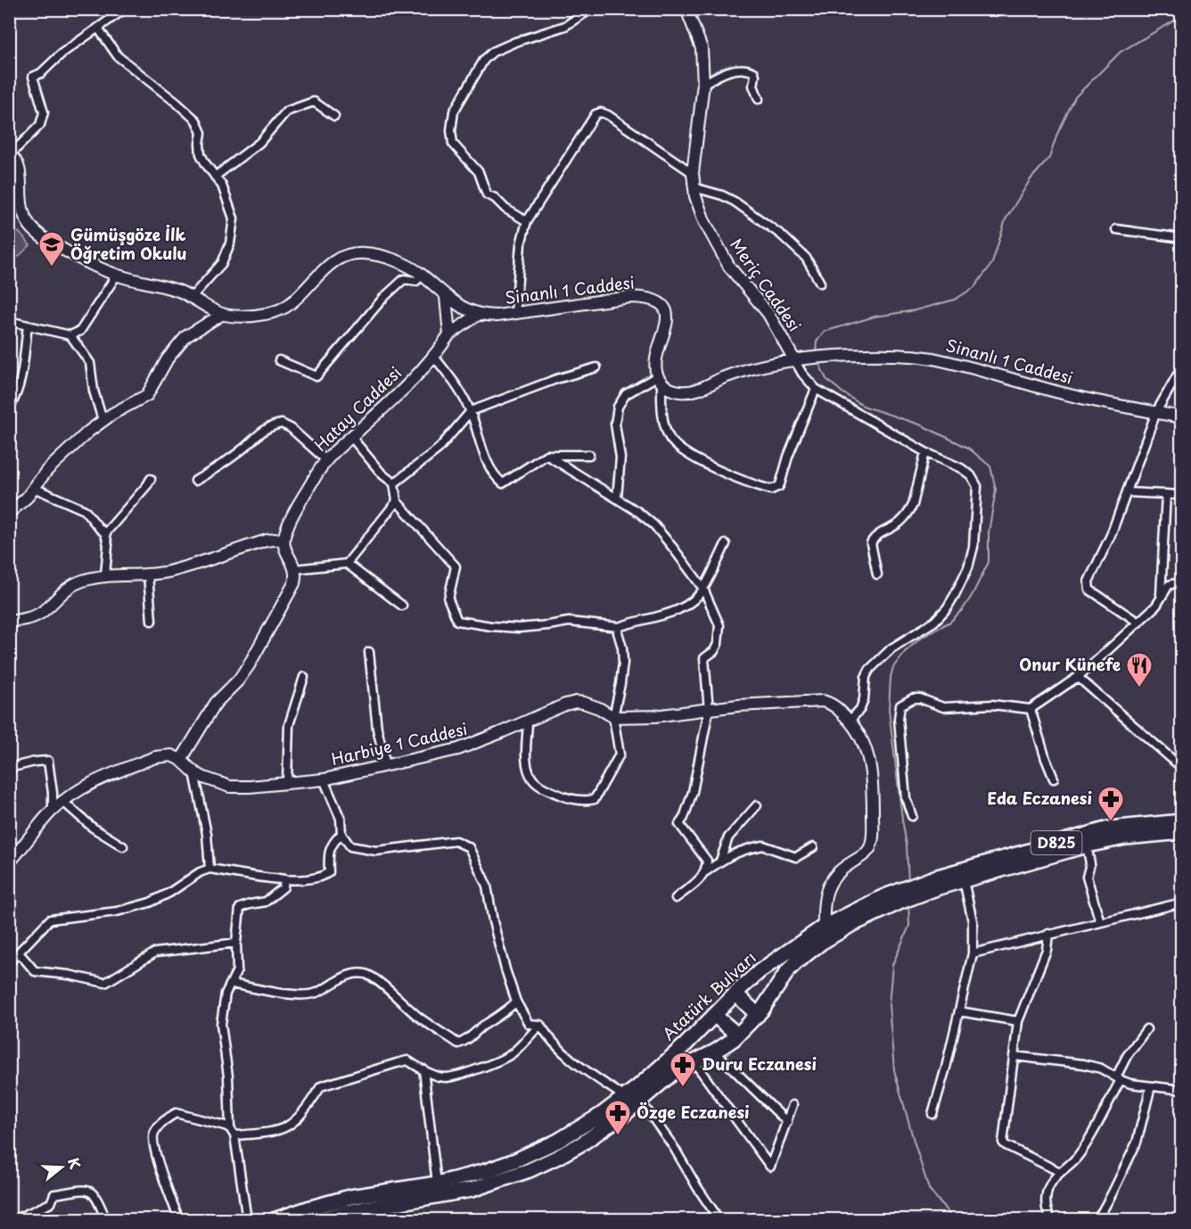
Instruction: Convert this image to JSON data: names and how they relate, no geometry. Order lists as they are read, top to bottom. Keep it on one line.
{"streets":{"highway":["D825","Atatürk Bulvarı"],"street":["Meriç Caddesi","Sinanlı 1 Caddesi","Hatay Caddesi","Harbiye 1 Caddesi"]},"crossings":[["Meriç Caddesi","Sinanlı 1 Caddesi"],["Sinanlı 1 Caddesi","Hatay Caddesi"],["Harbiye 1 Caddesi","Atatürk Bulvarı"]],"places":{"school or university":["Gümüşgöze İlk Öğretim Okulu"],"restaurant":["Onur Künefe"],"pharmacy":["Eda Eczanesi","Duru Eczanesi","Özge Eczanesi"]},"north":"right"}
